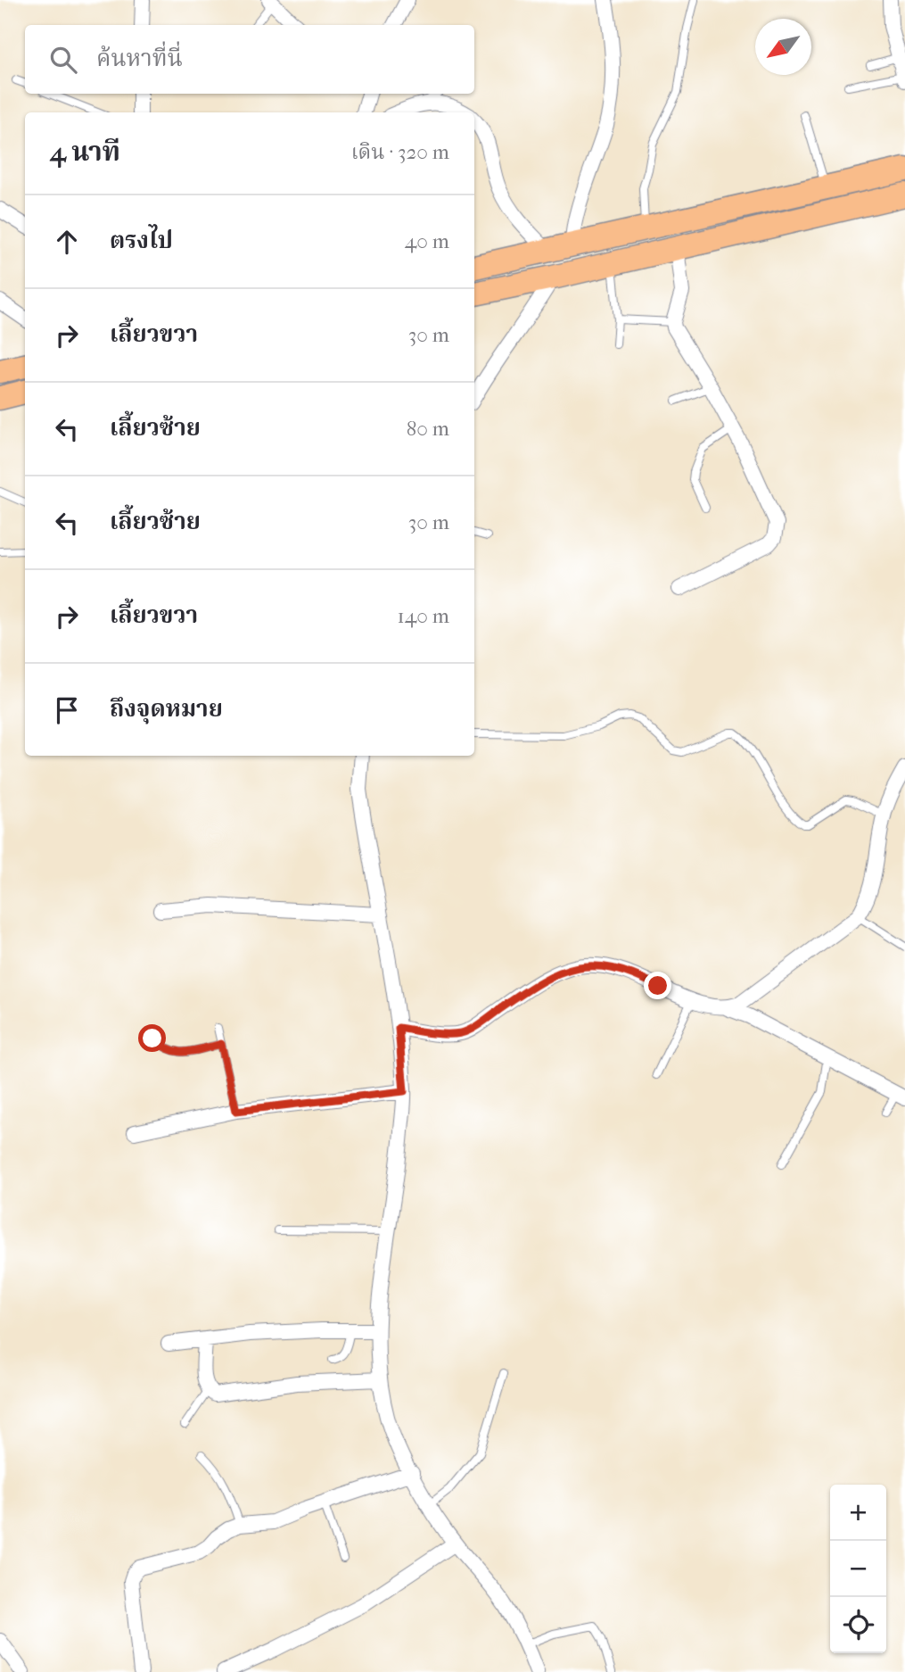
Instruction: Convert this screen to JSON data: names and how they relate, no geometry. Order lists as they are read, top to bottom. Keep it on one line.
{"north":"bottom left","page":{"search":"ค้นหาที่นี่","heading":["4 นาที","เดิน · 320 m"],"list":[["ตรงไป","40 m"],["เลี้ยวขวา","30 m"],["เลี้ยวซ้าย","80 m"],["เลี้ยวซ้าย","30 m"],["เลี้ยวขวา","140 m"],"ถึงจุดหมาย"],"map_buttons":["+","−"]}}
